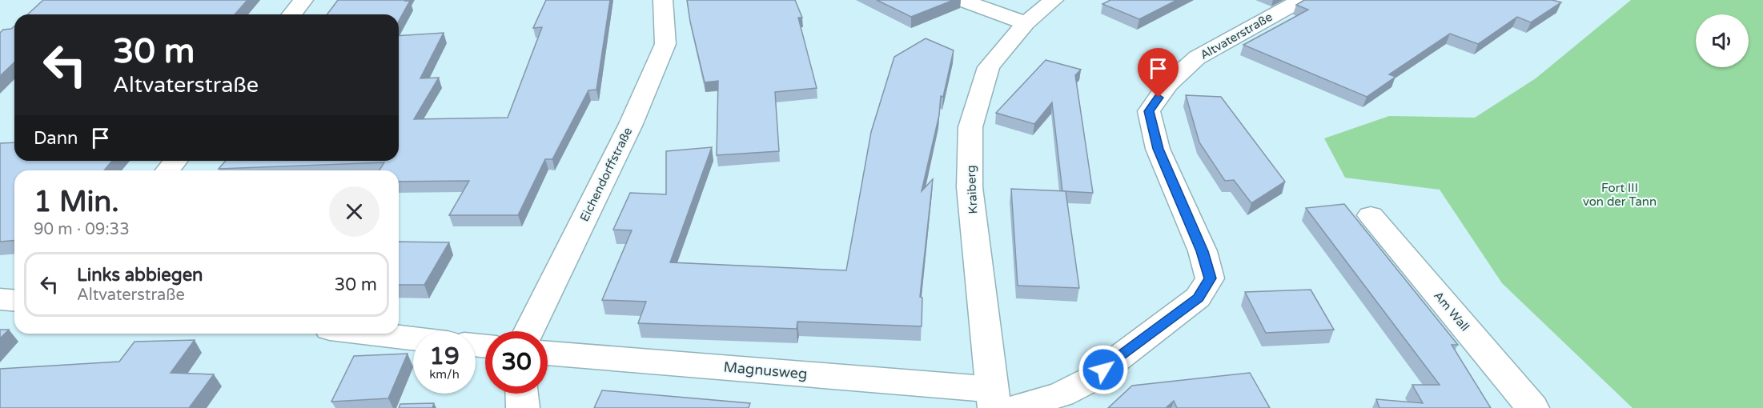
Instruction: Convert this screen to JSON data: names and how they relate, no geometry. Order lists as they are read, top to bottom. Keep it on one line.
{"streets":{"street":["Altvaterstraße","Eichendorffstraße","Kraiberg","Am Wall","Magnusweg"]},"crossings":[["Altvaterstraße","Kraiberg"],["Altvaterstraße","Magnusweg"],["Kraiberg","Magnusweg"]],"parks":["Fort III von der Tann"],"page":{"turn":["30 m","Altvaterstraße"],"then":"Dann","heading":["1 Min.","90 m · 09:33"],"list":[{"name":"Links abbiegen","note":"Altvaterstraße","value":"30 m"}],"speed":"19 km/h","limit":"30"}}
